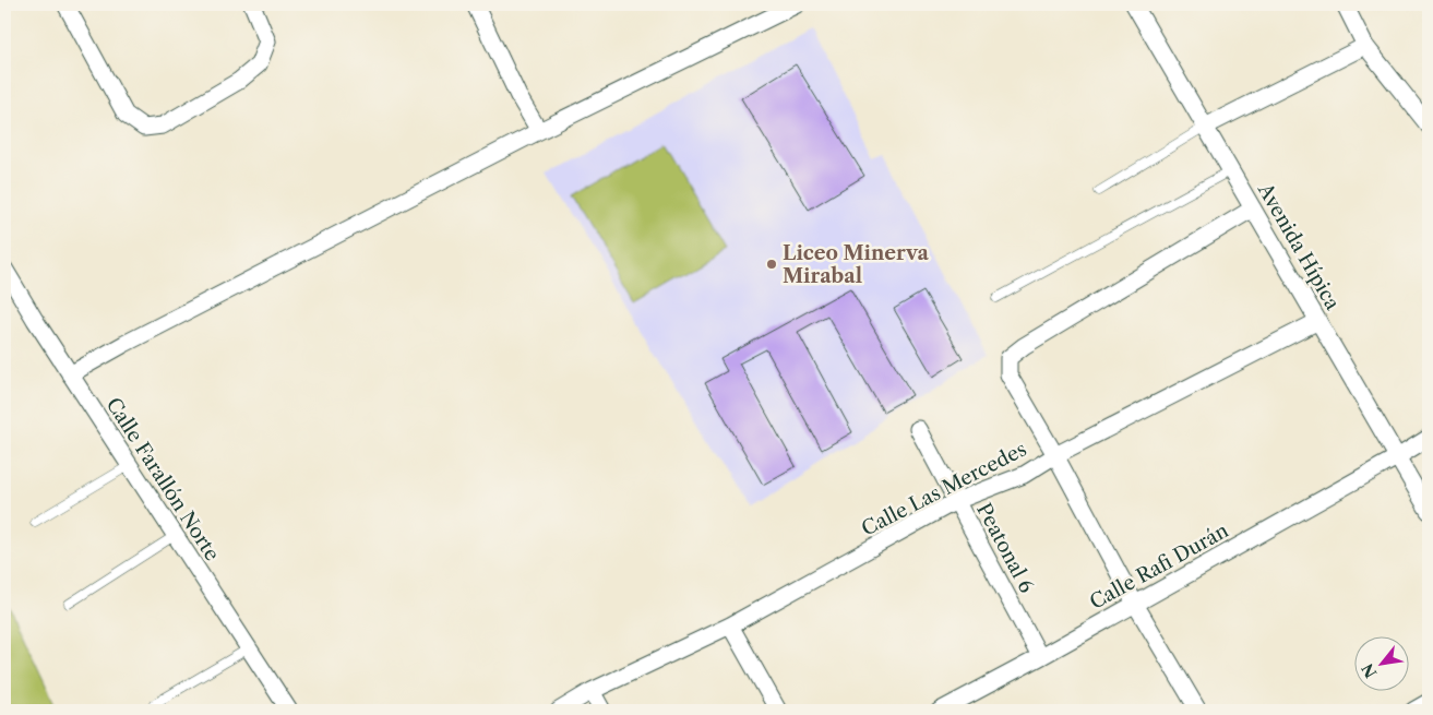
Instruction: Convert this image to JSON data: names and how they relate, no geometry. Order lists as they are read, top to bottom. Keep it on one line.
{"streets":{"street":["Avenida Hípica","Calle Farallón Norte","Calle Las Mercedes","Peatonal 6","Calle Rafi Durán"]},"crossings":[["Avenida Hípica","Calle Las Mercedes"],["Avenida Hípica","Calle Rafi Durán"],["Calle Las Mercedes","Peatonal 6"],["Peatonal 6","Calle Rafi Durán"]],"places":["Liceo Minerva Mirabal"],"north":"bottom left"}
